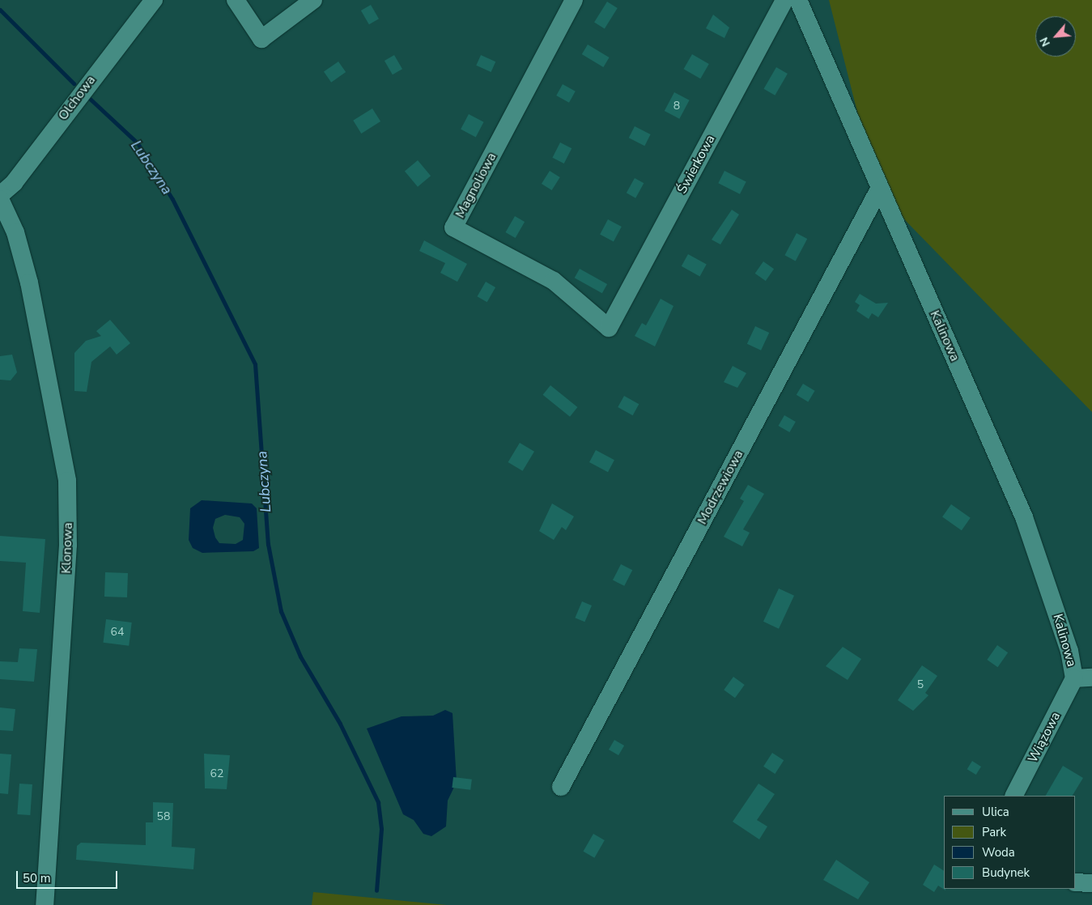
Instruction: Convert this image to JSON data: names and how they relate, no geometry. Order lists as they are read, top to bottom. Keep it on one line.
{"streets":{"street":["Olchowa","Świerkowa","Magnoliowa","Kalinowa","Modrzewiowa","Klonowa","Wiązowa"]},"crossings":[["Świerkowa","Magnoliowa"],["Kalinowa","Modrzewiowa"],["Kalinowa","Wiązowa"]],"water":["Lubczyna"],"house_numbers":["8","64","5","62","58"],"legend":["Ulica","Park","Woda","Budynek"],"scale_bar":"50 m","north":"bottom left"}
